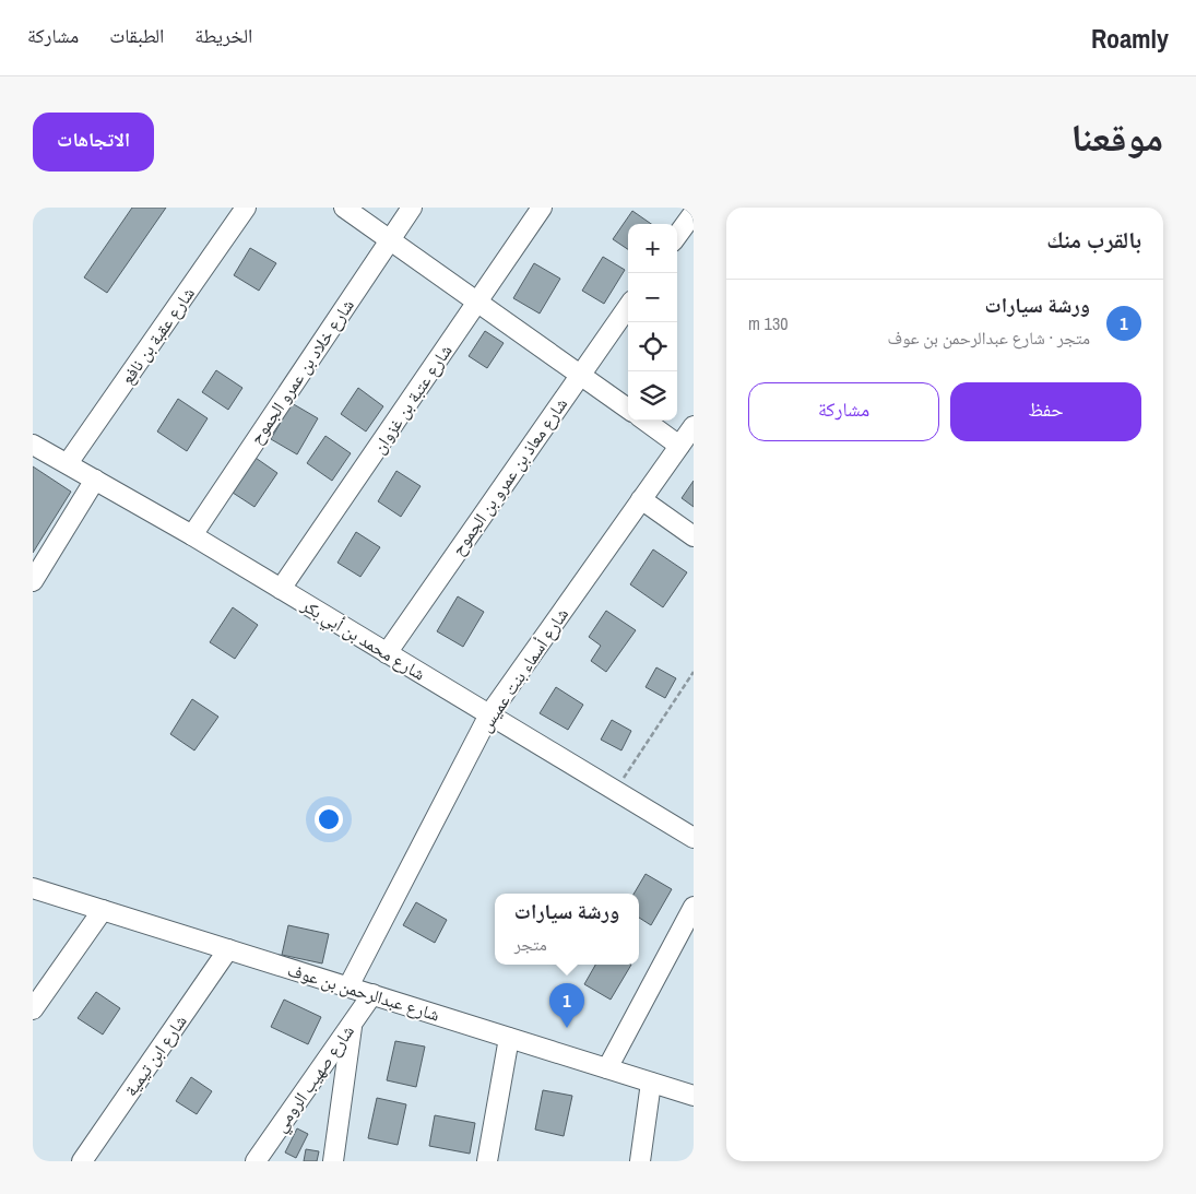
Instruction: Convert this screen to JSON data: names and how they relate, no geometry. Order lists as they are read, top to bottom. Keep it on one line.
{"streets":{"street":["شارع عقبة بن نافع","شارع خلاد بن عمرو الجموح","شارع عتبة بن غزوان","شارع معاذ بن عمرو بن الجموح","شارع محمد بن أبي بكر","شارع أسماء بنت عميس","شارع عبدالرحمن بن عوف","شارع ابن تيمية","شارع صهيب الرومي"]},"crossings":[["شارع عقبة بن نافع","شارع محمد بن أبي بكر"],["شارع خلاد بن عمرو الجموح","شارع محمد بن أبي بكر"],["شارع عتبة بن غزوان","شارع محمد بن أبي بكر"],["شارع معاذ بن عمرو بن الجموح","شارع محمد بن أبي بكر"],["شارع محمد بن أبي بكر","شارع أسماء بنت عميس"],["شارع أسماء بنت عميس","شارع عبدالرحمن بن عوف"],["شارع عبدالرحمن بن عوف","شارع ابن تيمية"],["شارع عبدالرحمن بن عوف","شارع صهيب الرومي"]],"page":{"header":"Roamly","nav":["الخريطة","الطبقات","مشاركة"],"title":"موقعنا","buttons":["الاتجاهات",["حفظ","مشاركة"]],"heading":"بالقرب منك","map_buttons":["+","−"],"list":[{"mark":"1","name":"ورشة سيارات","note":"متجر · شارع عبدالرحمن بن عوف","value":"130 m"}],"popup":["ورشة سيارات","متجر"],"pins":"1"}}
